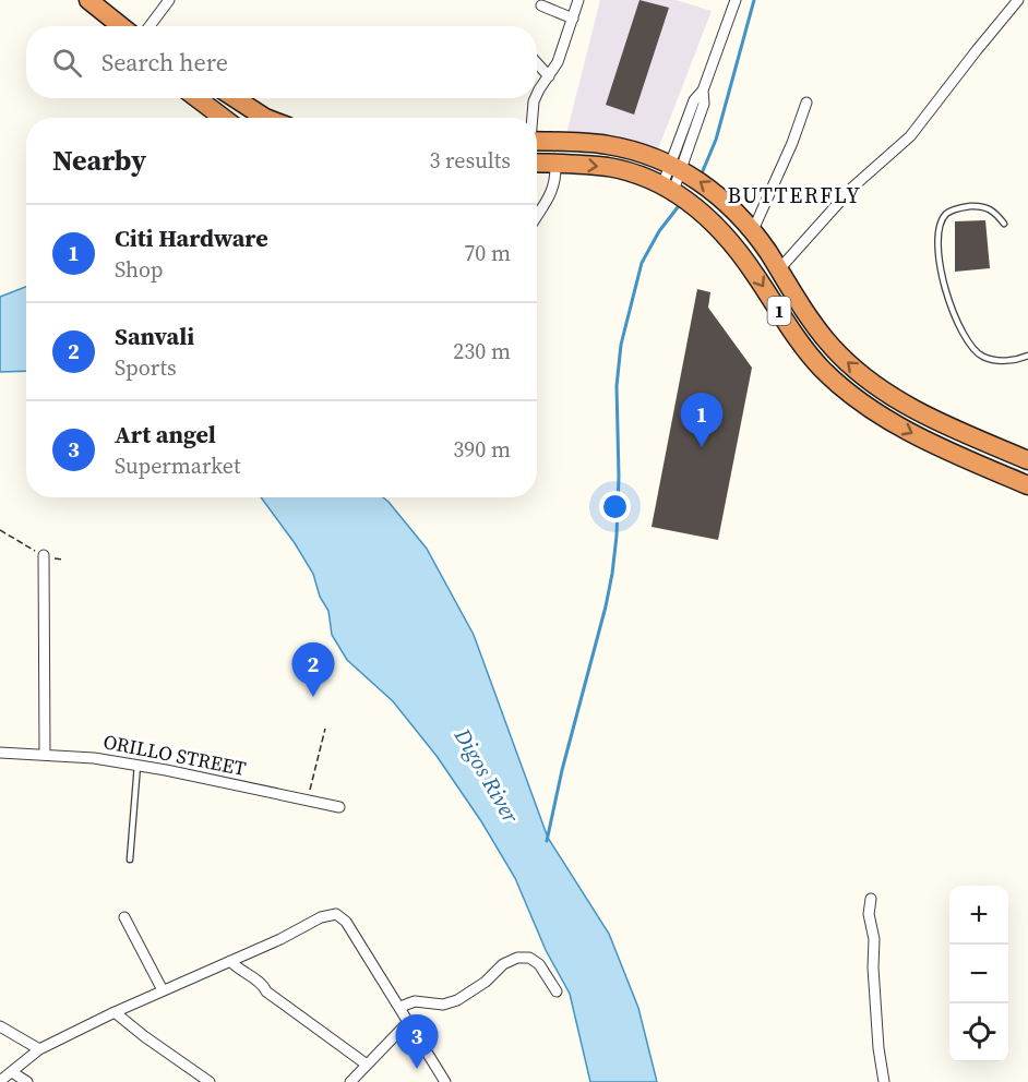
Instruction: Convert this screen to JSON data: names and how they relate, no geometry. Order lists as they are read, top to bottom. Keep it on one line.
{"streets":{"highway":["1"],"street":["ORILLO STREET"]},"districts":["BUTTERFLY"],"water":["Digos River"],"page":{"search":"Search here","heading":["Nearby","3 results"],"list":[{"mark":"1","name":"Citi Hardware","note":"Shop","value":"70 m"},{"mark":"2","name":"Sanvali","note":"Sports","value":"230 m"},{"mark":"3","name":"Art angel","note":"Supermarket","value":"390 m"}],"pins":["1","2","3"],"map_buttons":["+","−"]}}
